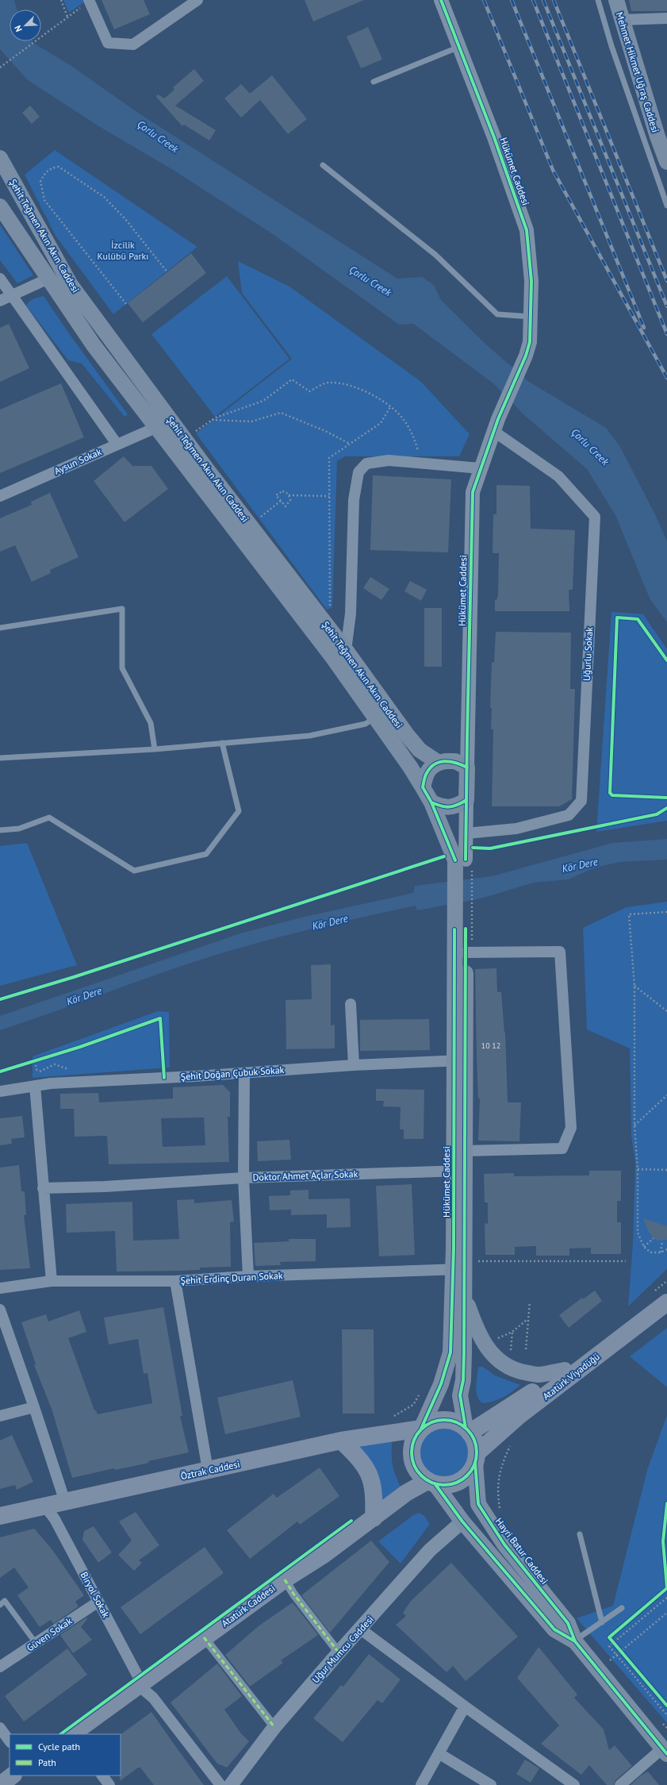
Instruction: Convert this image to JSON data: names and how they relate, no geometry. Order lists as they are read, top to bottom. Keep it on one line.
{"streets":{"main road":["Mehmet Hikmet Uğraş Caddesi","Hükümet Caddesi","Şehit Teğmen Akın Akın Caddesi","Atatürk Viyadüğü","Öztrak Caddesi","Hayri Batur Caddesi","Atatürk Caddesi"],"street":["Aysun Sokak","Uğurlu Sokak","Şehit Doğan Çubuk Sokak","Doktor Ahmet Açlar Sokak","Şehit Erdinç Duran Sokak","Biryol Sokak","Güven Sokak","Uğur Mumcu Caddesi"]},"crossings":[["Hükümet Caddesi","Şehit Teğmen Akın Akın Caddesi"],["Hükümet Caddesi","Uğurlu Sokak"],["Hükümet Caddesi","Şehit Doğan Çubuk Sokak"],["Hükümet Caddesi","Doktor Ahmet Açlar Sokak"],["Hükümet Caddesi","Şehit Erdinç Duran Sokak"],["Hükümet Caddesi","Atatürk Viyadüğü"],["Hükümet Caddesi","Öztrak Caddesi"],["Hükümet Caddesi","Hayri Batur Caddesi"],["Hükümet Caddesi","Atatürk Caddesi"],["Şehit Teğmen Akın Akın Caddesi","Aysun Sokak"],["Doktor Ahmet Açlar Sokak","Şehit Erdinç Duran Sokak"],["Atatürk Viyadüğü","Öztrak Caddesi"],["Atatürk Viyadüğü","Hayri Batur Caddesi"],["Atatürk Viyadüğü","Atatürk Caddesi"],["Öztrak Caddesi","Hayri Batur Caddesi"],["Öztrak Caddesi","Biryol Sokak"],["Öztrak Caddesi","Atatürk Caddesi"],["Hayri Batur Caddesi","Atatürk Caddesi"],["Hayri Batur Caddesi","Uğur Mumcu Caddesi"],["Biryol Sokak","Atatürk Caddesi"],["Biryol Sokak","Güven Sokak"]],"water":["Çorlu Creek","Kör Dere"],"parks":["İzcilik Kulübü Parkı"],"house_numbers":["10 12"],"legend":["Cycle path","Path"],"north":"bottom left"}
